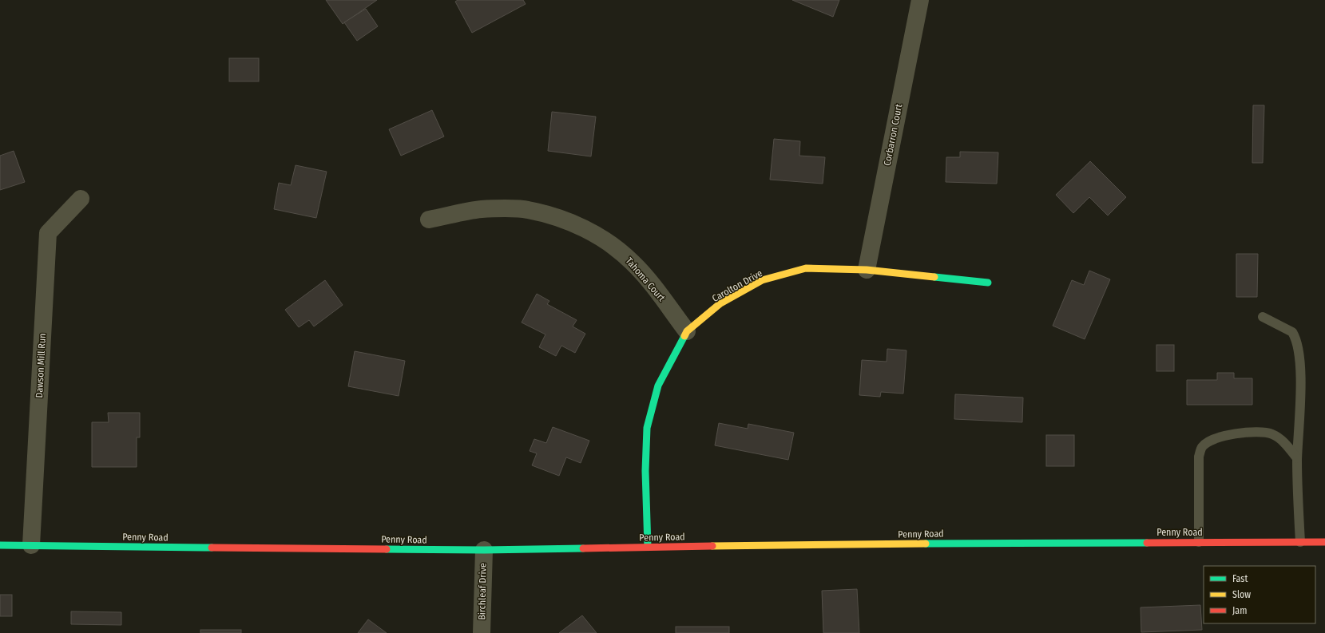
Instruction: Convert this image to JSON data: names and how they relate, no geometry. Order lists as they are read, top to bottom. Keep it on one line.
{"streets":{"street":["Corbarron Court","Tahoma Court","Carolton Drive","Dawson Mill Run","Penny Road","Birchleaf Drive"]},"crossings":[["Corbarron Court","Carolton Drive"],["Tahoma Court","Carolton Drive"],["Carolton Drive","Penny Road"],["Dawson Mill Run","Penny Road"],["Penny Road","Birchleaf Drive"]],"legend":["Fast","Slow","Jam"]}
